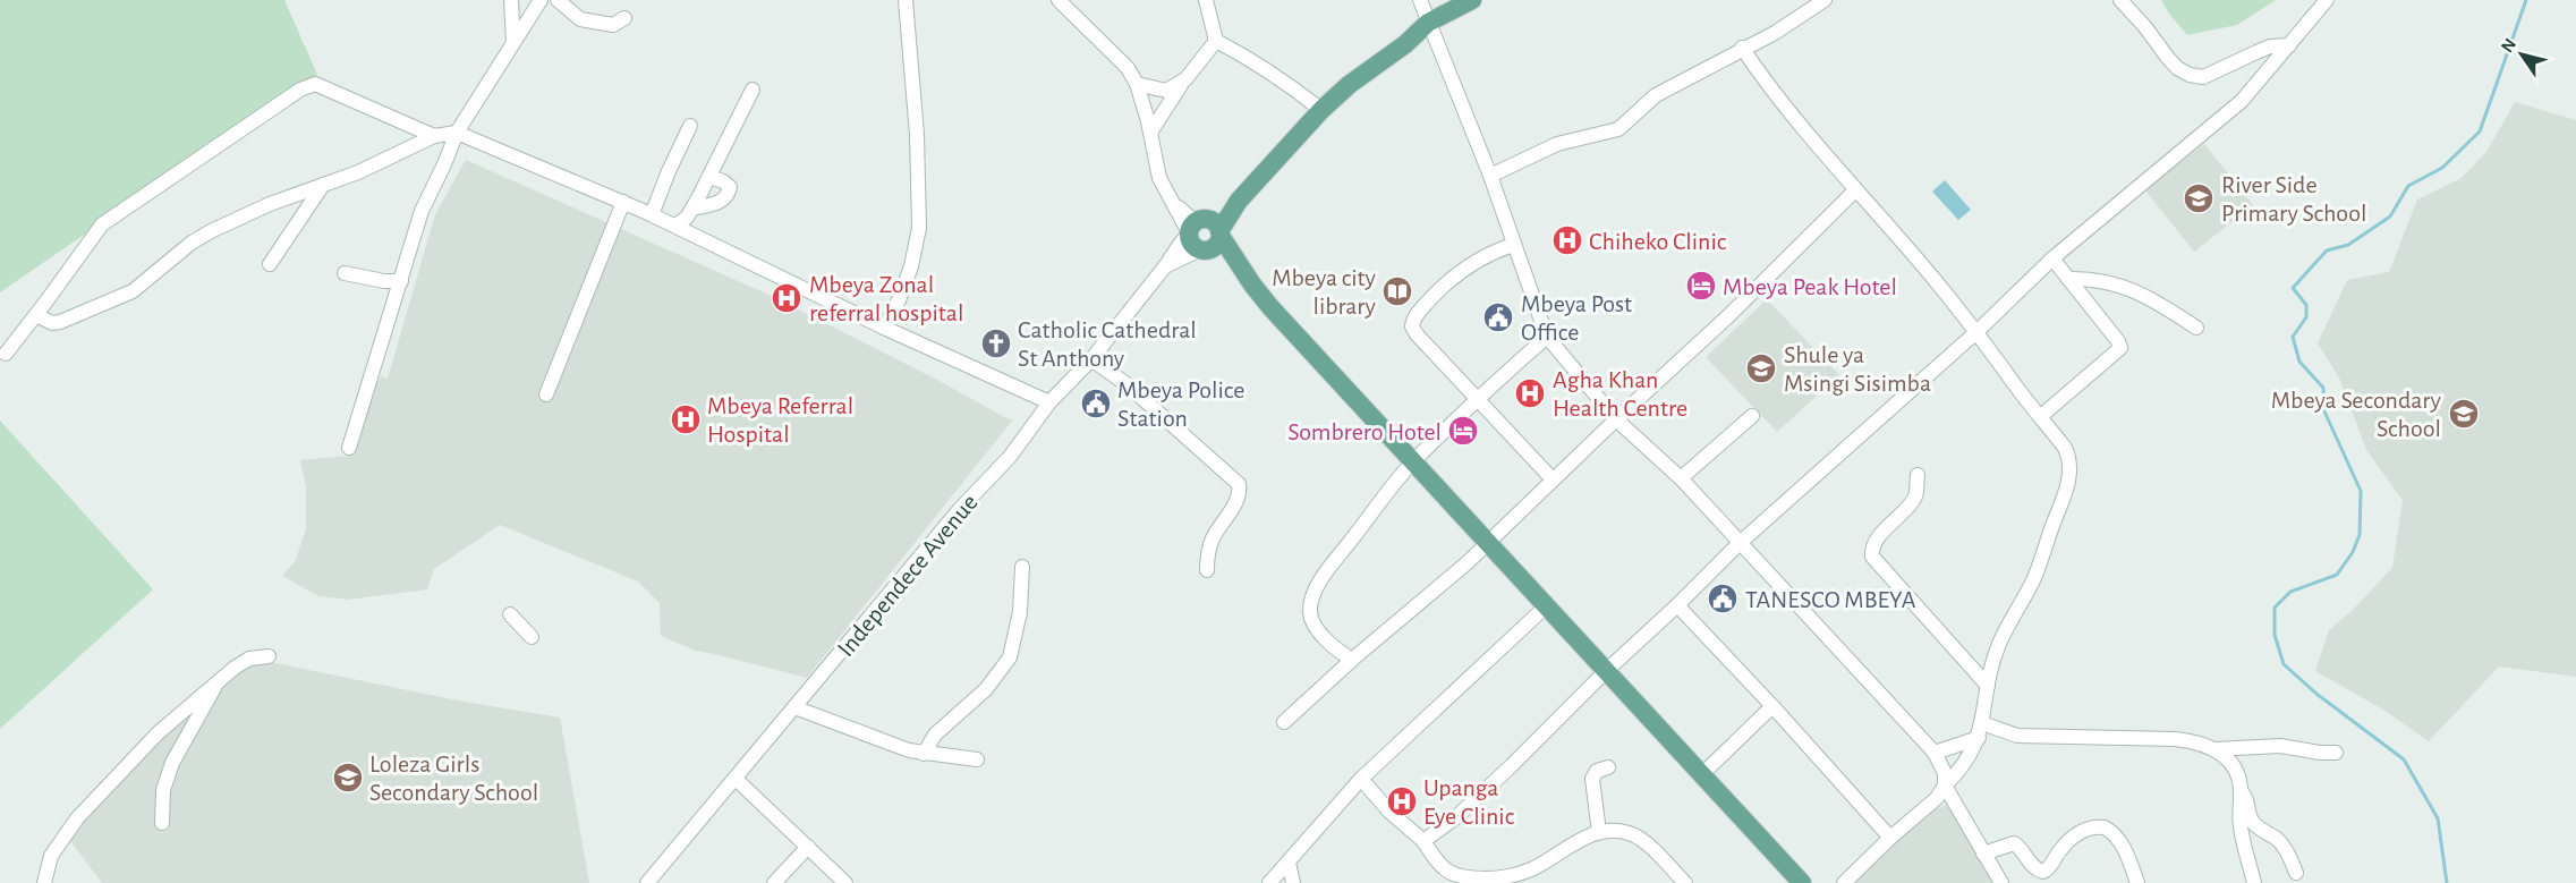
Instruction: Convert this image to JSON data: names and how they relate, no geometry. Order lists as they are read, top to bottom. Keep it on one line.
{"streets":{"street":["Independece Avenue"]},"places":{"school or university":["River Side Primary School","Shule ya Msingi Sisimba","Mbeya Secondary School","Loleza Girls Secondary School"],"hospital":["Chiheko Clinic","Mbeya Zonal referral hospital","Agha Khan Health Centre","Mbeya Referral Hospital","Upanga Eye Clinic"],"hotel":["Mbeya Peak Hotel","Sombrero Hotel"],"library":["Mbeya city library"],"public building":["Mbeya Post Office","Mbeya Police Station","TANESCO MBEYA"],"church":["Catholic Cathedral St Anthony"]},"north":"top left"}
